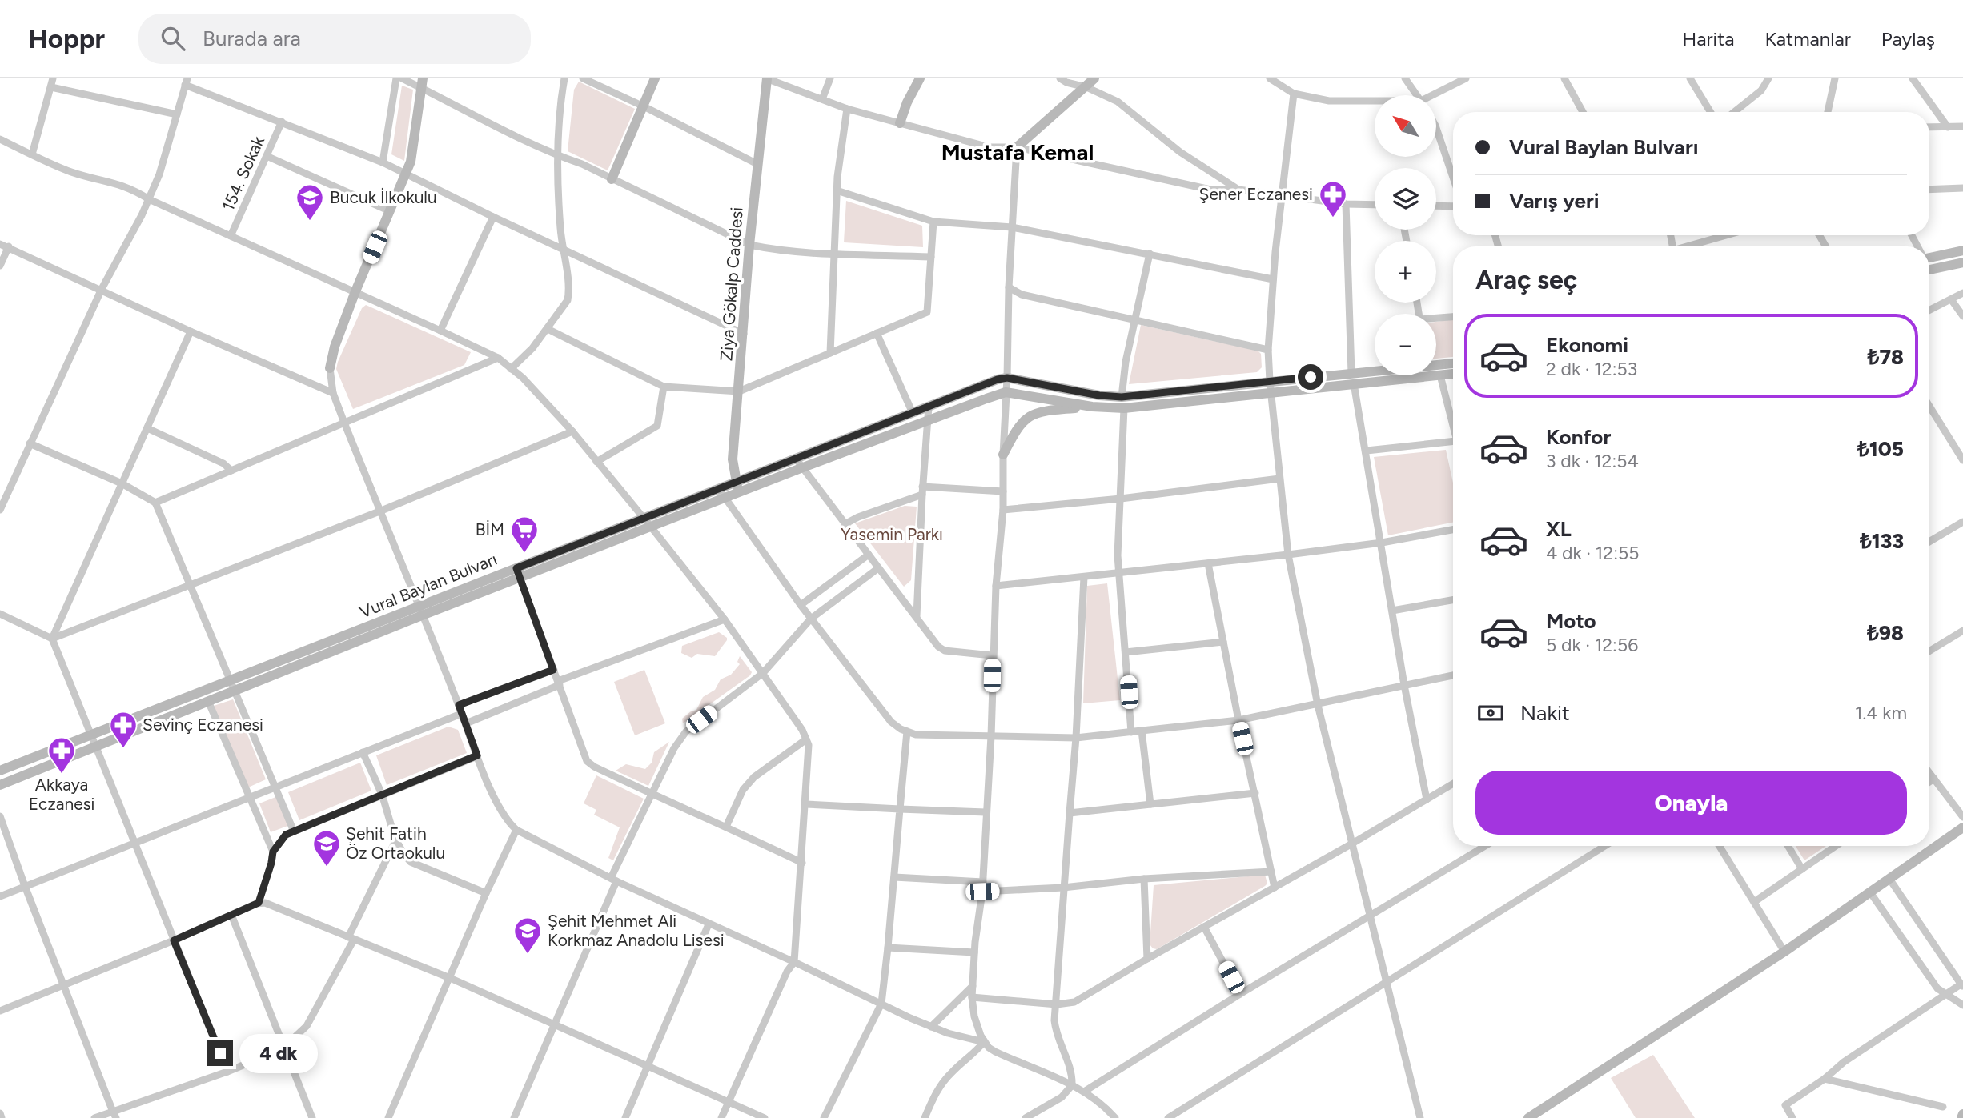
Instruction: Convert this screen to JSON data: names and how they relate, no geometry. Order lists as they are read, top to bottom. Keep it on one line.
{"streets":{"main road":["Ziya Gökalp Caddesi","Vural Baylan Bulvarı"],"street":["154. Sokak"]},"crossings":[["Ziya Gökalp Caddesi","Vural Baylan Bulvarı"]],"districts":["Mustafa Kemal"],"parks":["Yasemin Parkı"],"places":{"pharmacy":["Şener Eczanesi","Sevinç Eczanesi","Akkaya Eczanesi"],"school or university":["Bucuk İlkokulu","Şehit Fatih Öz Ortaokulu","Şehit Mehmet Ali Korkmaz Anadolu Lisesi"],"supermarket":["BİM"]},"north":"top left","page":{"header":"Hoppr","search":"Burada ara","nav":["Harita","Katmanlar","Paylaş"],"map_buttons":["+","−"],"banner":["Vural Baylan Bulvarı","Varış yeri"],"heading":"Araç seç","list":[{"name":"Ekonomi","note":"2 dk · 12:53","value":"₺78"},{"name":"Konfor","note":"3 dk · 12:54","value":"₺105"},{"name":"XL","note":"4 dk · 12:55","value":"₺133"},{"name":"Moto","note":"5 dk · 12:56","value":"₺98"}],"pay":["Nakit","1.4 km"],"buttons":"Onayla","bubble":"4 dk"}}
